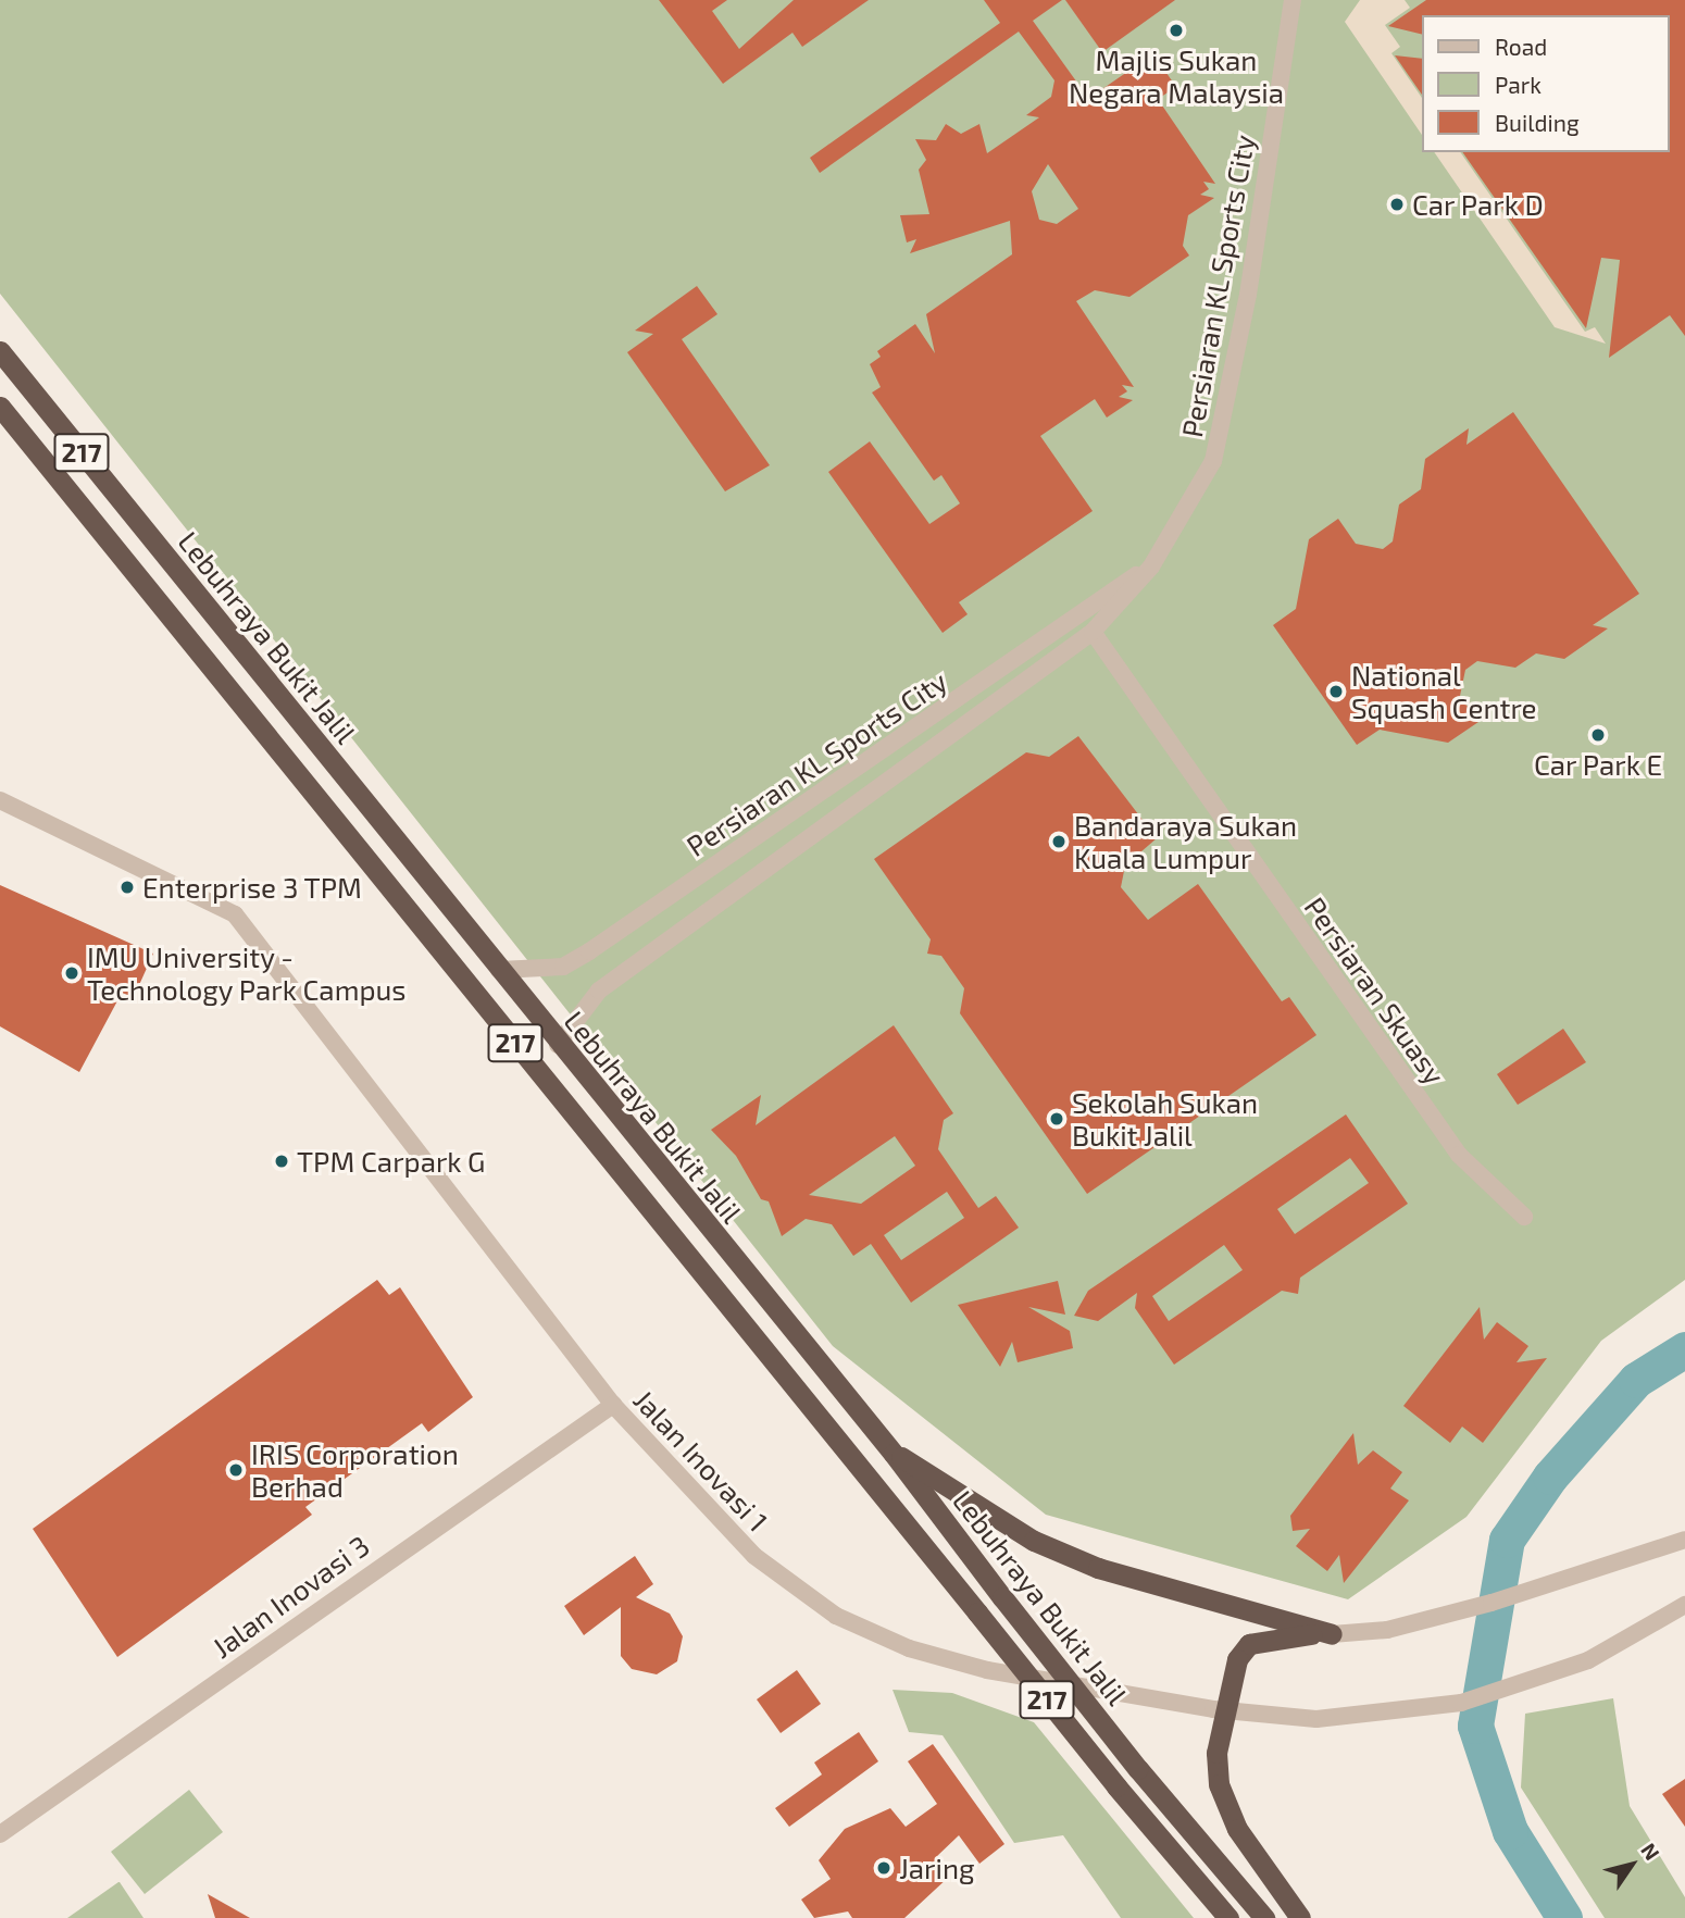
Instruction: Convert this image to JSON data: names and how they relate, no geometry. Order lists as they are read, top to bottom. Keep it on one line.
{"streets":{"highway":["217","Lebuhraya Bukit Jalil"],"street":["Persiaran KL Sports City","Persiaran Skuasy","Jalan Inovasi 1","Jalan Inovasi 3"]},"crossings":[["Persiaran KL Sports City","Lebuhraya Bukit Jalil"],["Persiaran KL Sports City","Persiaran Skuasy"],["Jalan Inovasi 1","Jalan Inovasi 3"]],"places":["Majlis Sukan Negara Malaysia","Car Park D","National Squash Centre","Car Park E","Bandaraya Sukan Kuala Lumpur","Enterprise 3 TPM","IMU University - Technology Park Campus","Sekolah Sukan Bukit Jalil","TPM Carpark G","IRIS Corporation Berhad","Jaring"],"legend":["Road","Park","Building"],"north":"top right"}
